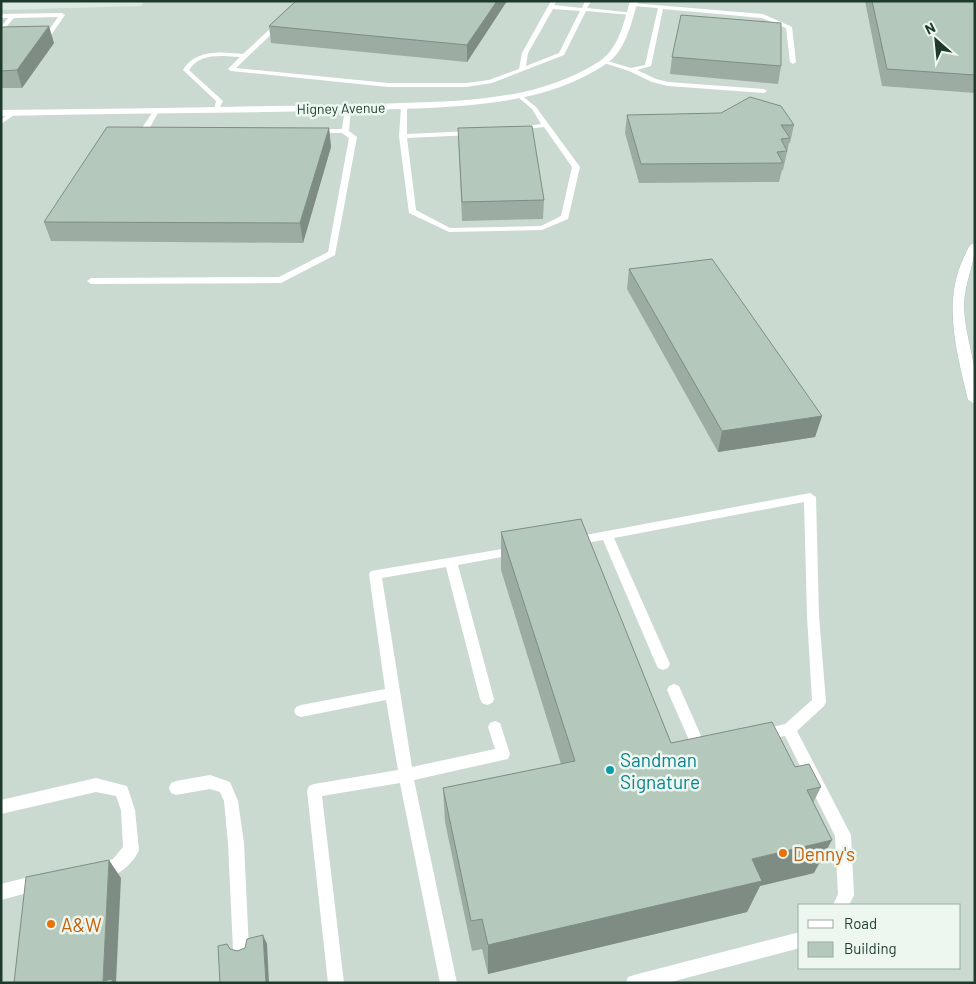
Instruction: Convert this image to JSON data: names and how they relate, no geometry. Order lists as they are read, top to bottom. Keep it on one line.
{"streets":{"street":["Higney Avenue"]},"places":["Sandman Signature","Denny's","A&W"],"legend":["Road","Building"],"north":"top left"}
